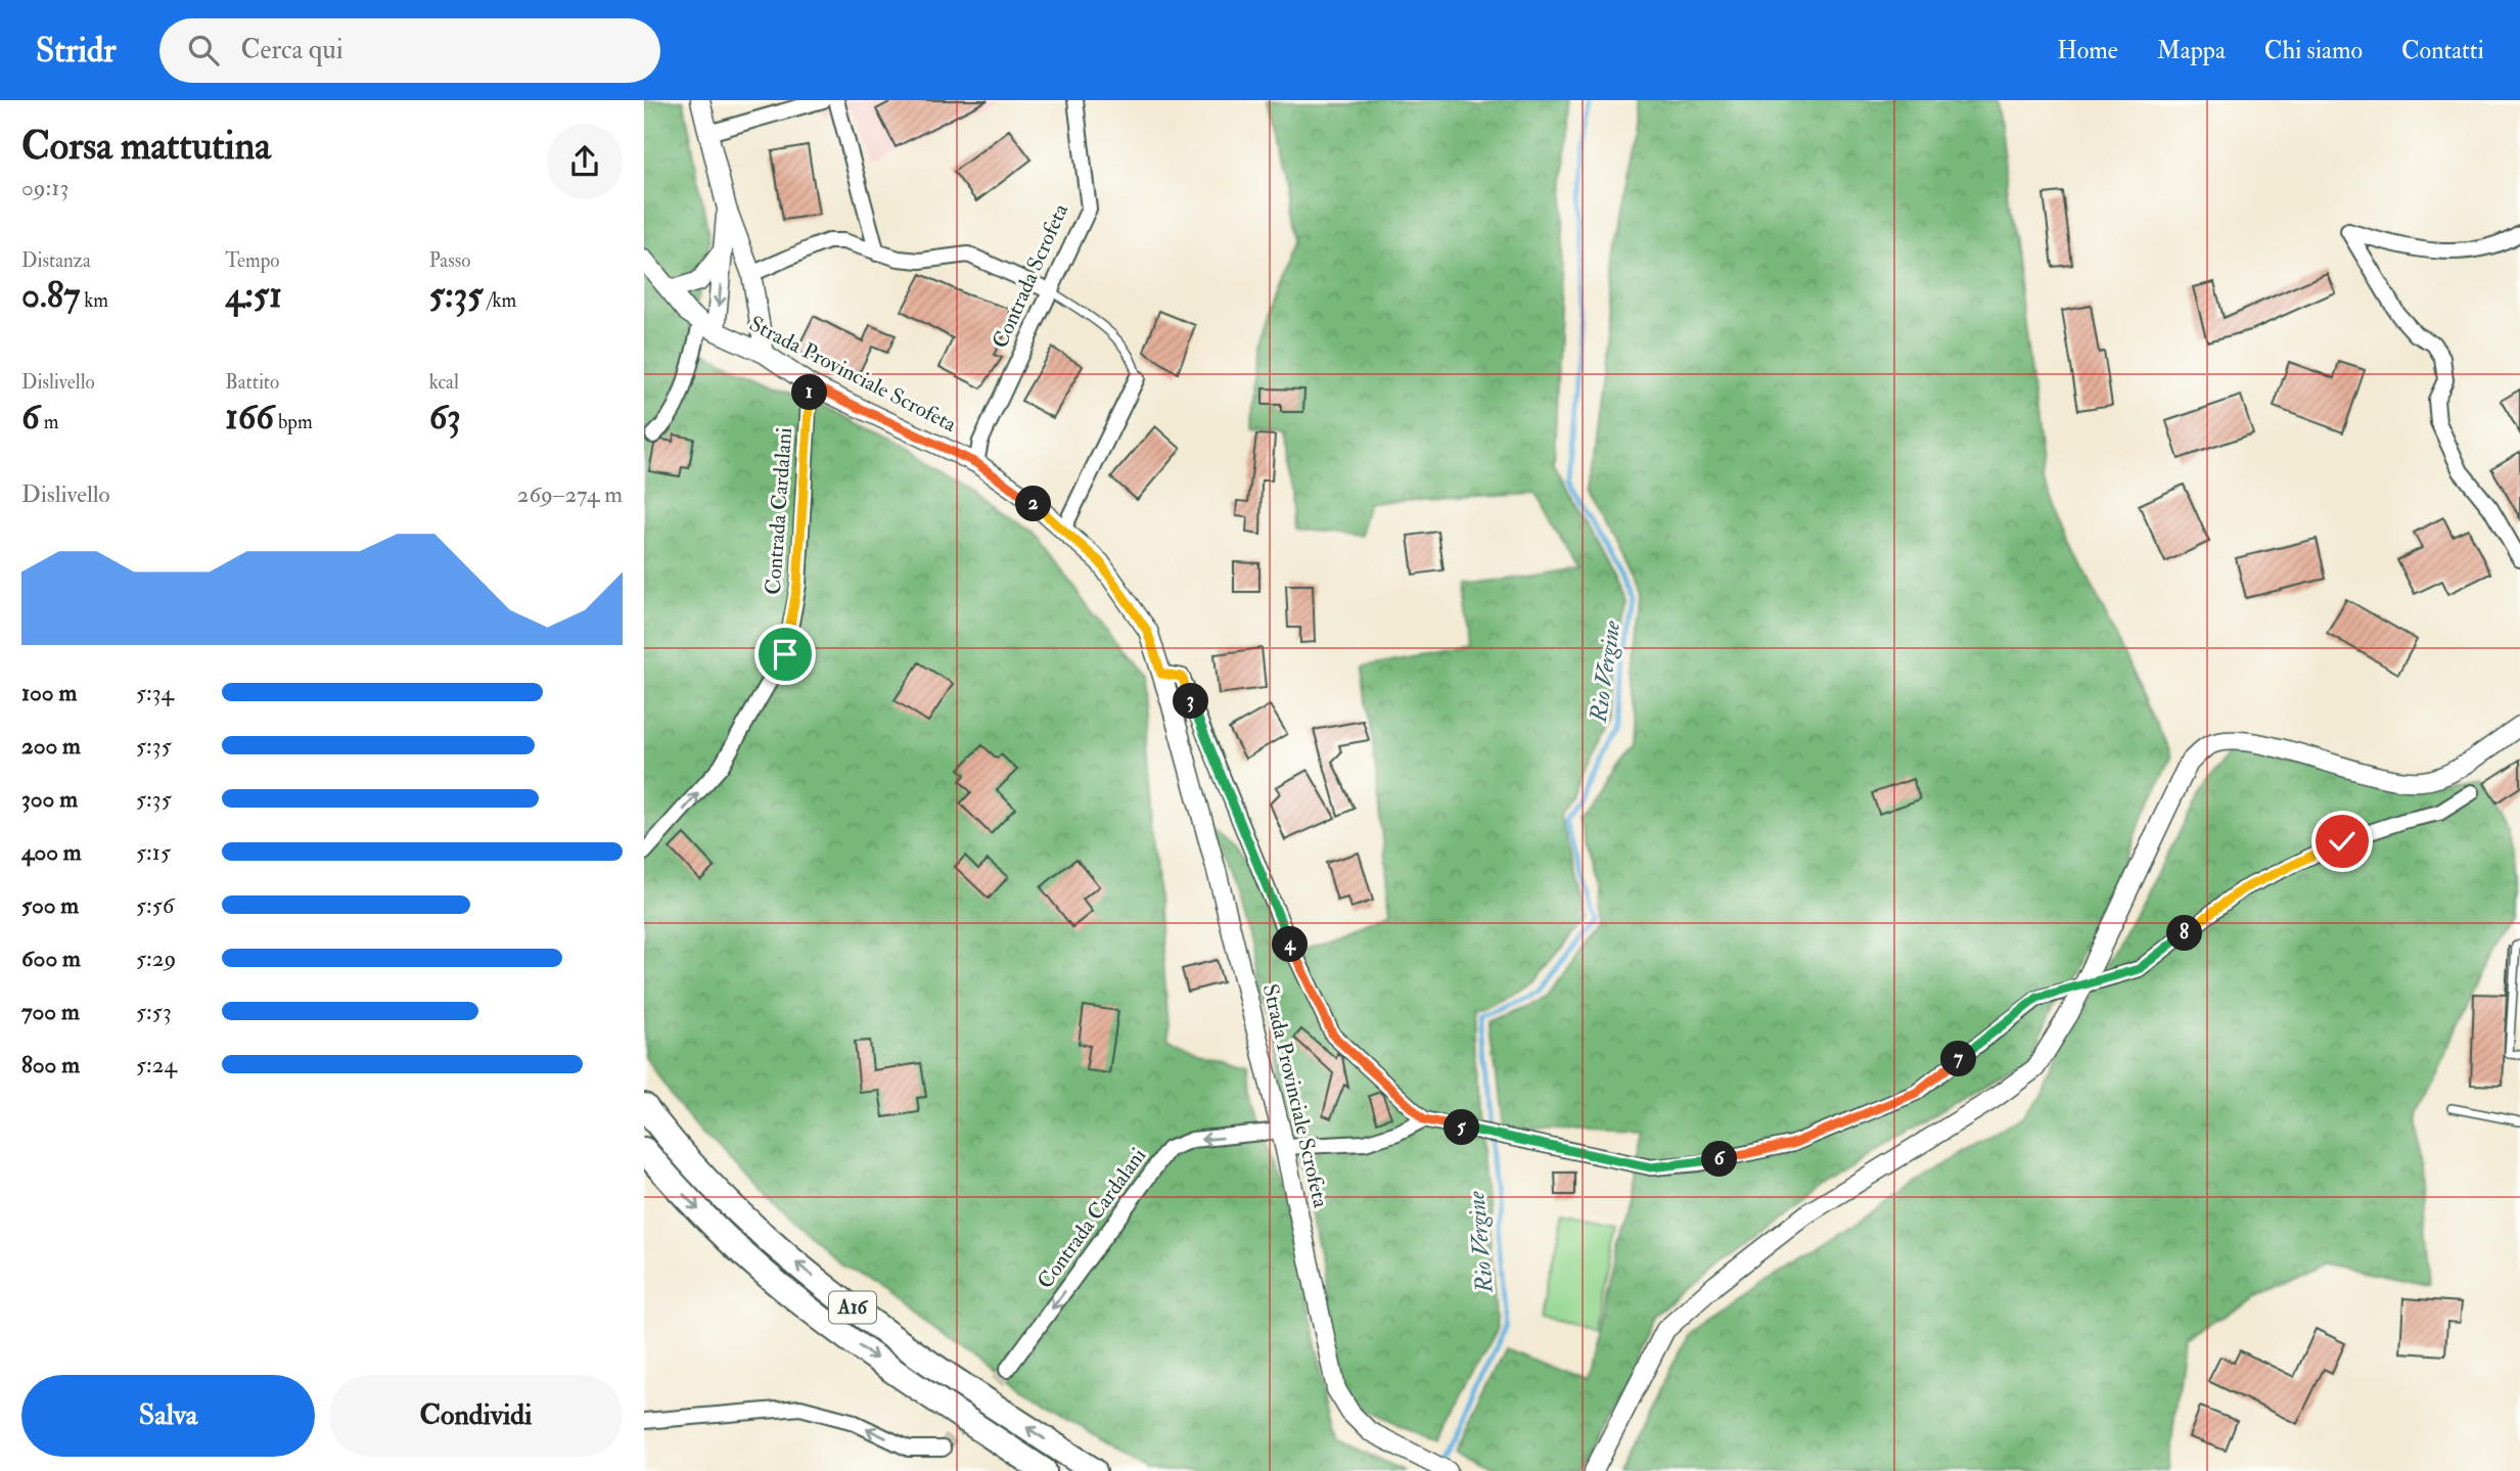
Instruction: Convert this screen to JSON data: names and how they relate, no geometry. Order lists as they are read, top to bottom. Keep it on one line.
{"streets":{"highway":["A16"],"street":["Contrada Scrofeta","Strada Provinciale Scrofeta","Contrada Cardalani"]},"crossings":[["Contrada Scrofeta","Strada Provinciale Scrofeta"],["Strada Provinciale Scrofeta","Contrada Cardalani"]],"water":["Rio Vergine"],"page":{"header":"Stridr","search":"Cerca qui","nav":["Home","Mappa","Chi siamo","Contatti"],"heading":["Corsa mattutina","09:13"],"stats":[["Distanza","0.87 km"],["Tempo","4:51"],["Passo","5:35 /km"],["Dislivello","6 m"],["Battito","166 bpm"],["kcal","63"]],"pins":["1","2","3","8","4","7","5","6"],"chart":["Dislivello","269–274 m"],"list":[{"name":"100 m","note":"5:34"},{"name":"200 m","note":"5:35"},{"name":"300 m","note":"5:35"},{"name":"400 m","note":"5:15"},{"name":"500 m","note":"5:56"},{"name":"600 m","note":"5:29"},{"name":"700 m","note":"5:53"},{"name":"800 m","note":"5:24"}],"buttons":["Salva","Condividi"]}}
